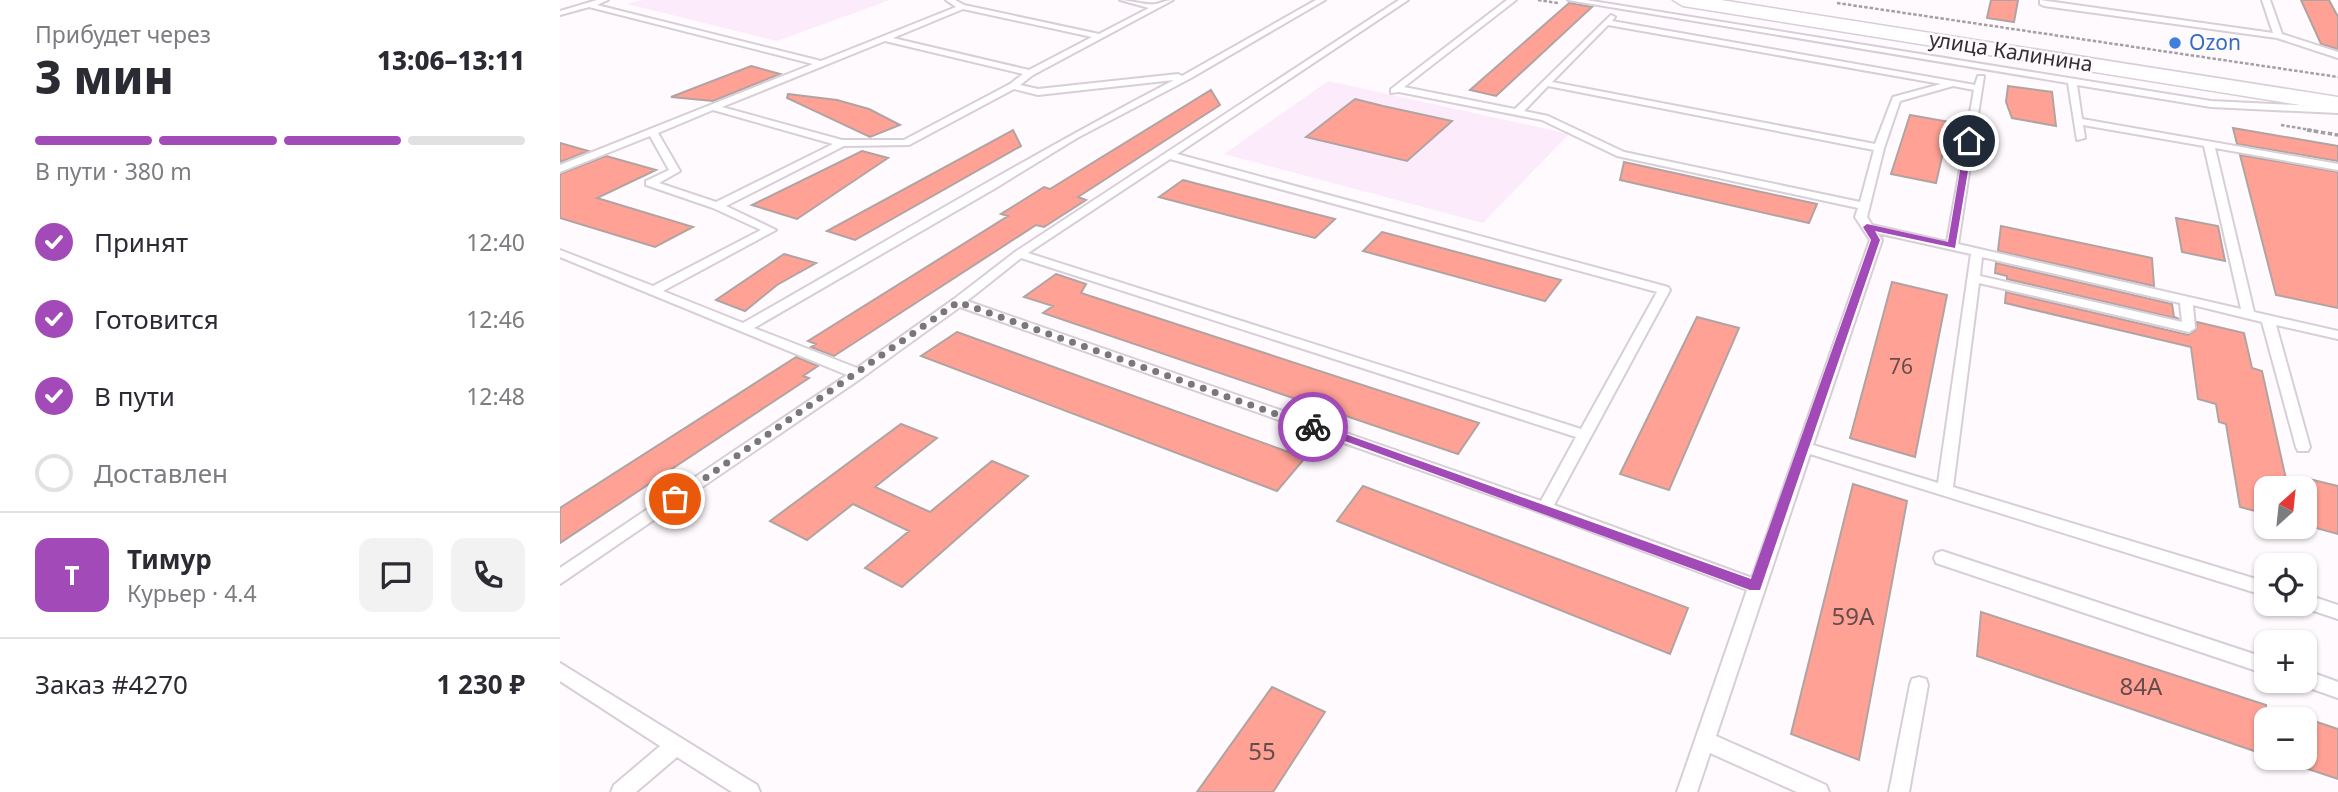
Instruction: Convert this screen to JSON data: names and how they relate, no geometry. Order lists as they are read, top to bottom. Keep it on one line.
{"streets":{"street":["улица Калинина"]},"places":["Ozon"],"house_numbers":["76","59А","84А","55"],"north":"top right","page":{"heading":["3 мин","Прибудет через","13:06–13:11"],"panel":["Тимур","Курьер · 4.4","Заказ #4270","1 230 ₽"],"bar":"В пути · 380 m","list":[["Принят","12:40"],["Готовится","12:46"],["В пути","12:48"],"Доставлен"],"map_buttons":["+","−"],"round":"Т"}}
